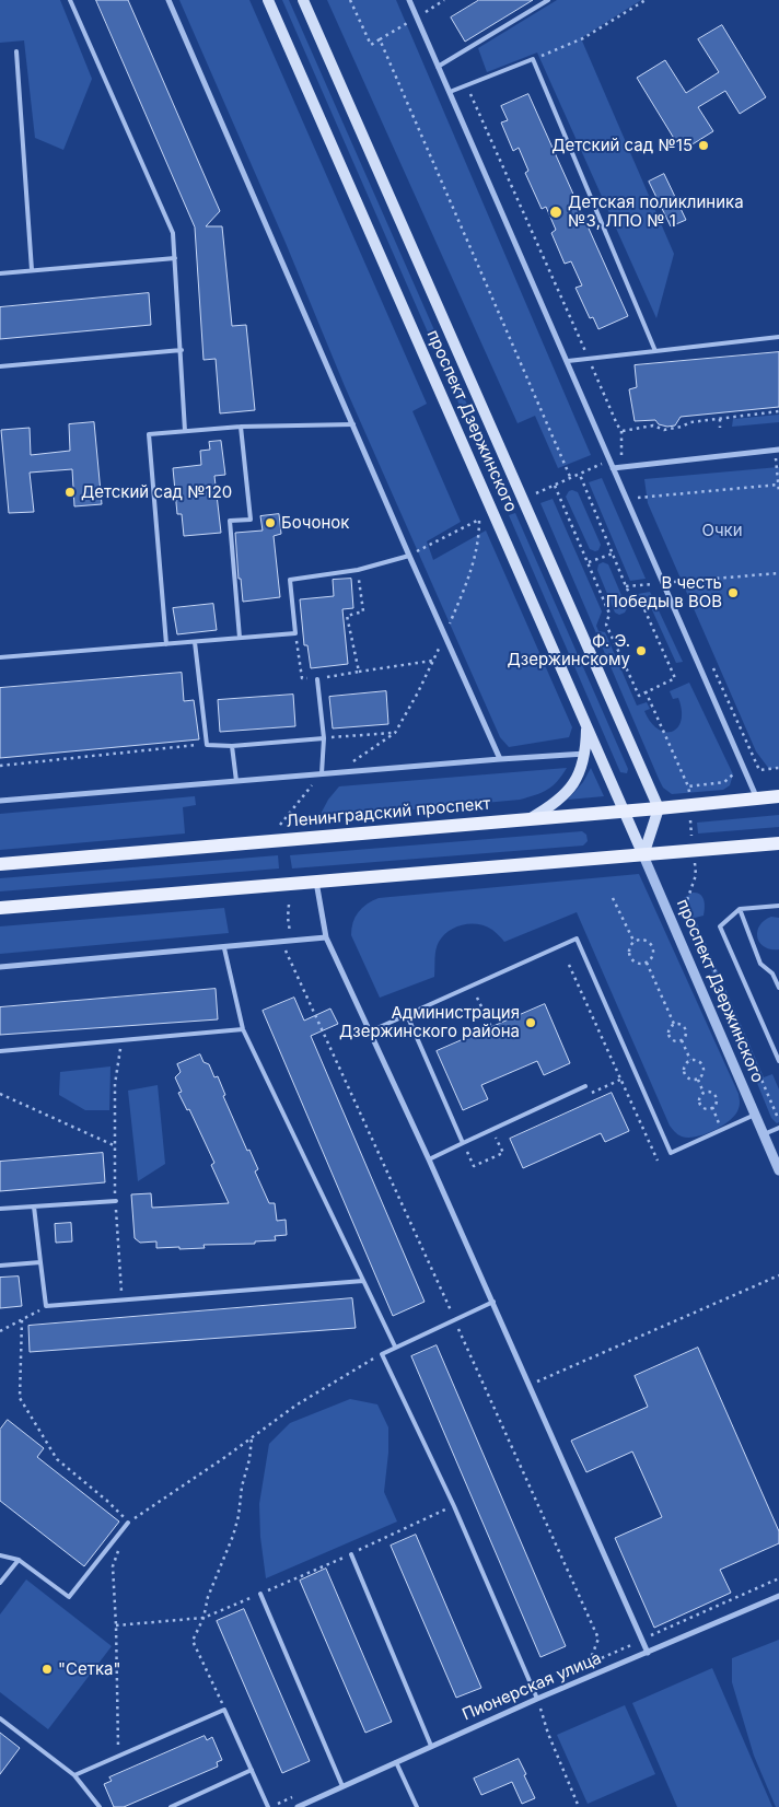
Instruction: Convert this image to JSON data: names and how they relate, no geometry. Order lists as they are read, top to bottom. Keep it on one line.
{"streets":{"main road":["проспект Дзержинского","Ленинградский проспект"],"street":["Пионерская улица"]},"crossings":[["проспект Дзержинского","Ленинградский проспект"]],"parks":["Очки"],"places":["Детский сад №15","Детская поликлиника №3, ЛПО № 1","Детский сад №120","Бочонок","В честь Победы в ВОВ","Ф. Э. Дзержинскому","Администрация Дзержинского района","\"Сетка\""]}
